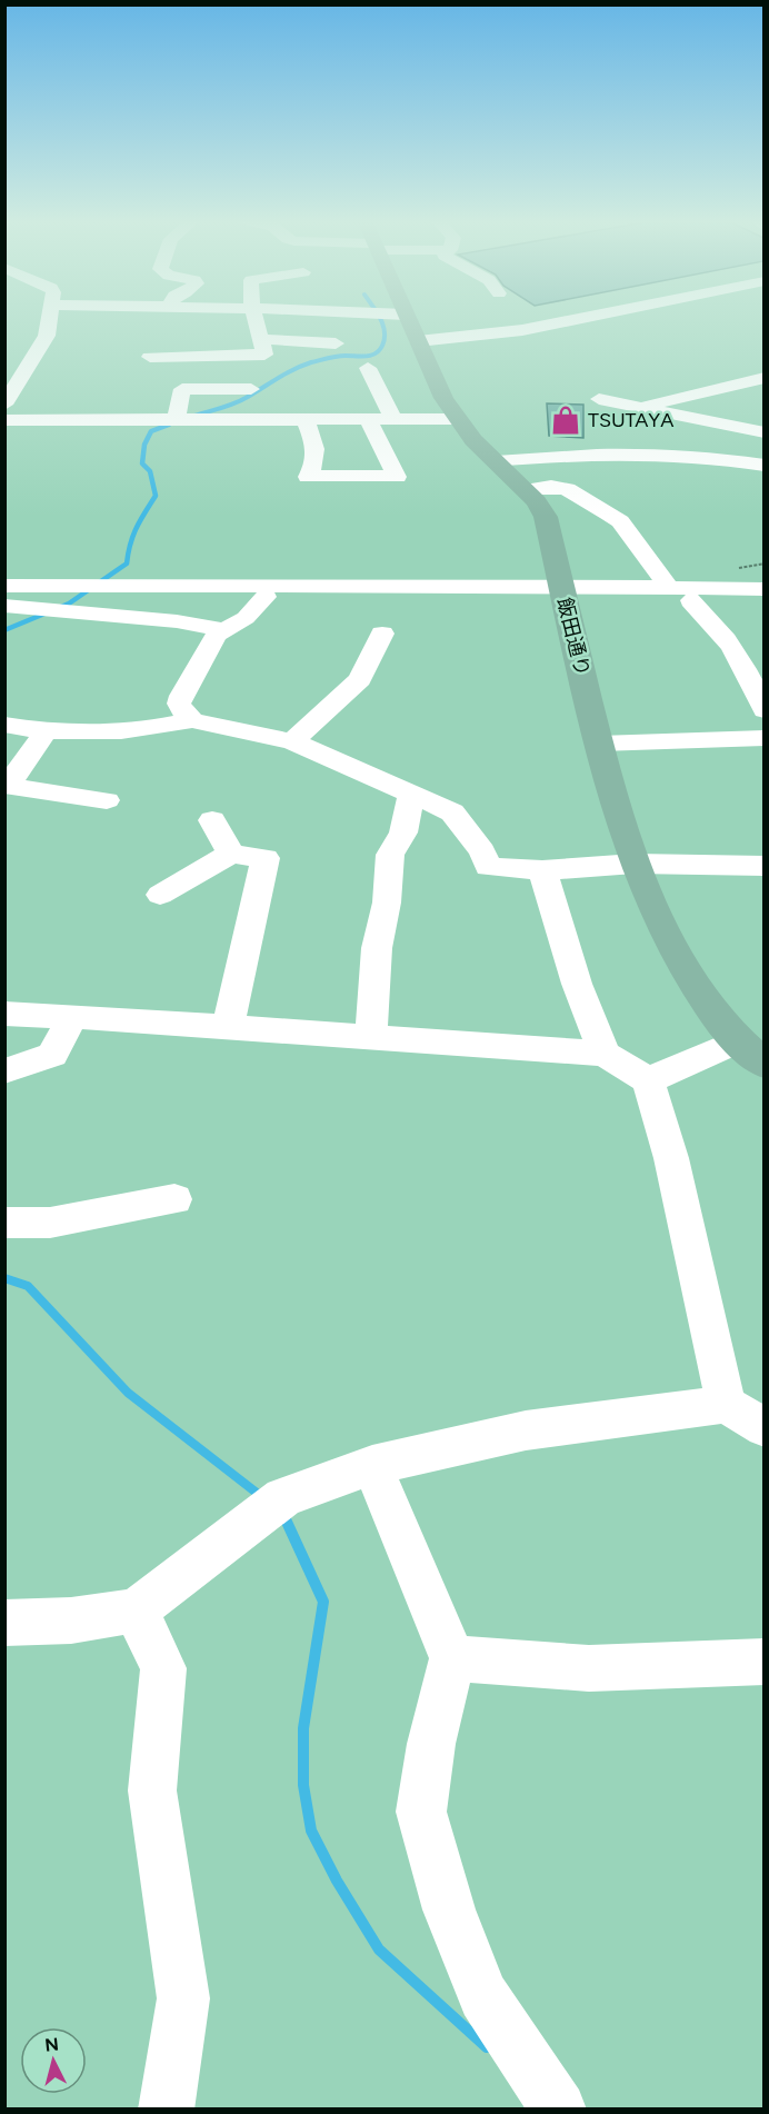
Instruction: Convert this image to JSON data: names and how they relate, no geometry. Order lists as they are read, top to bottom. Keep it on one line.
{"streets":{"main road":["飯田通り"]},"places":{"shop":["TSUTAYA"]},"north":"top"}
